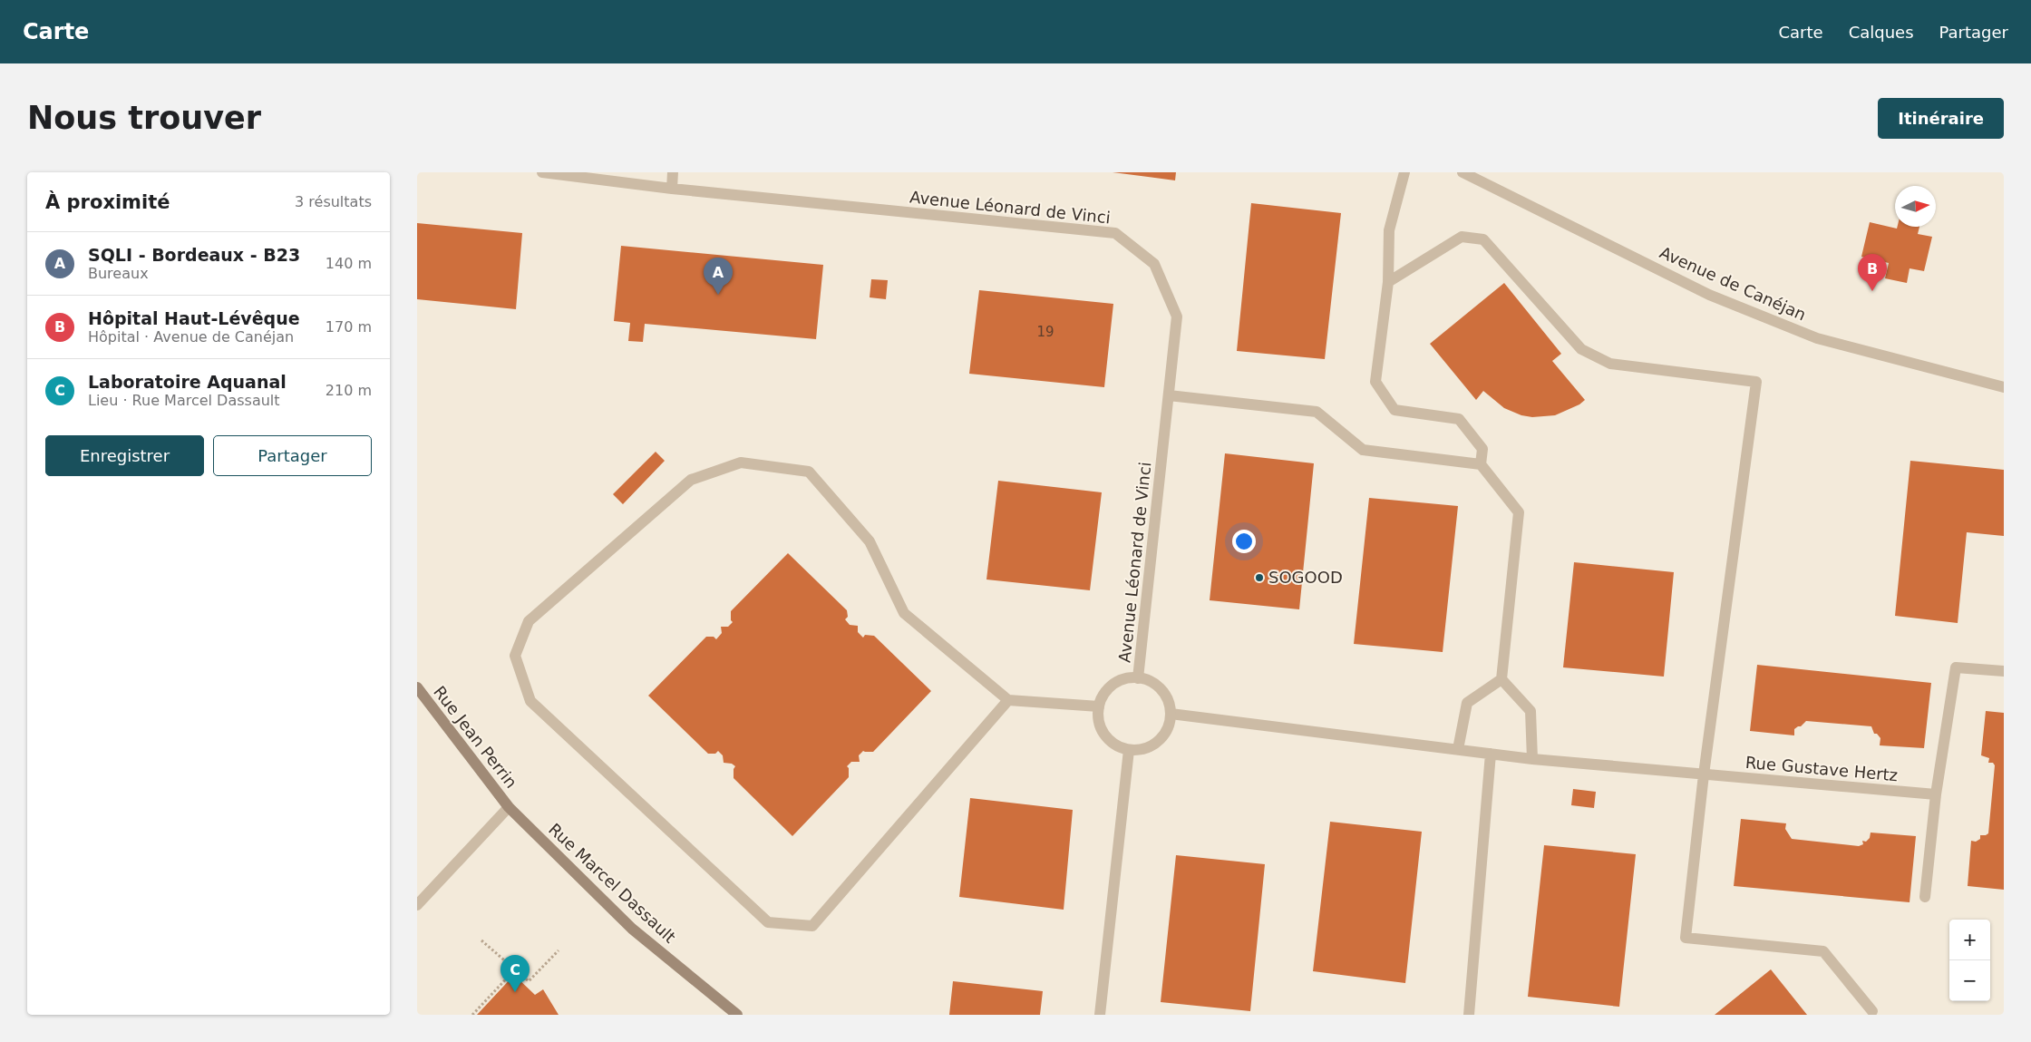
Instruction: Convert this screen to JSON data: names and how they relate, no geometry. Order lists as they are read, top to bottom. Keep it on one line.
{"streets":{"street":["Avenue Léonard de Vinci","Avenue de Canéjan","Rue Jean Perrin","Rue Gustave Hertz","Rue Marcel Dassault"]},"crossings":[["Avenue Léonard de Vinci","Rue Gustave Hertz"],["Rue Jean Perrin","Rue Marcel Dassault"]],"places":["SOGOOD"],"house_numbers":["19"],"north":"right","page":{"header":"Carte","nav":["Carte","Calques","Partager"],"buttons":["Itinéraire",["Enregistrer","Partager"]],"title":"Nous trouver","heading":["À proximité","3 résultats"],"list":[{"mark":"A","name":"SQLI - Bordeaux - B23","note":"Bureaux","value":"140 m"},{"mark":"B","name":"Hôpital Haut-Lévêque","note":"Hôpital · Avenue de Canéjan","value":"170 m"},{"mark":"C","name":"Laboratoire Aquanal","note":"Lieu · Rue Marcel Dassault","value":"210 m"}],"pins":["B","A","C"],"map_buttons":["+","−"]}}
